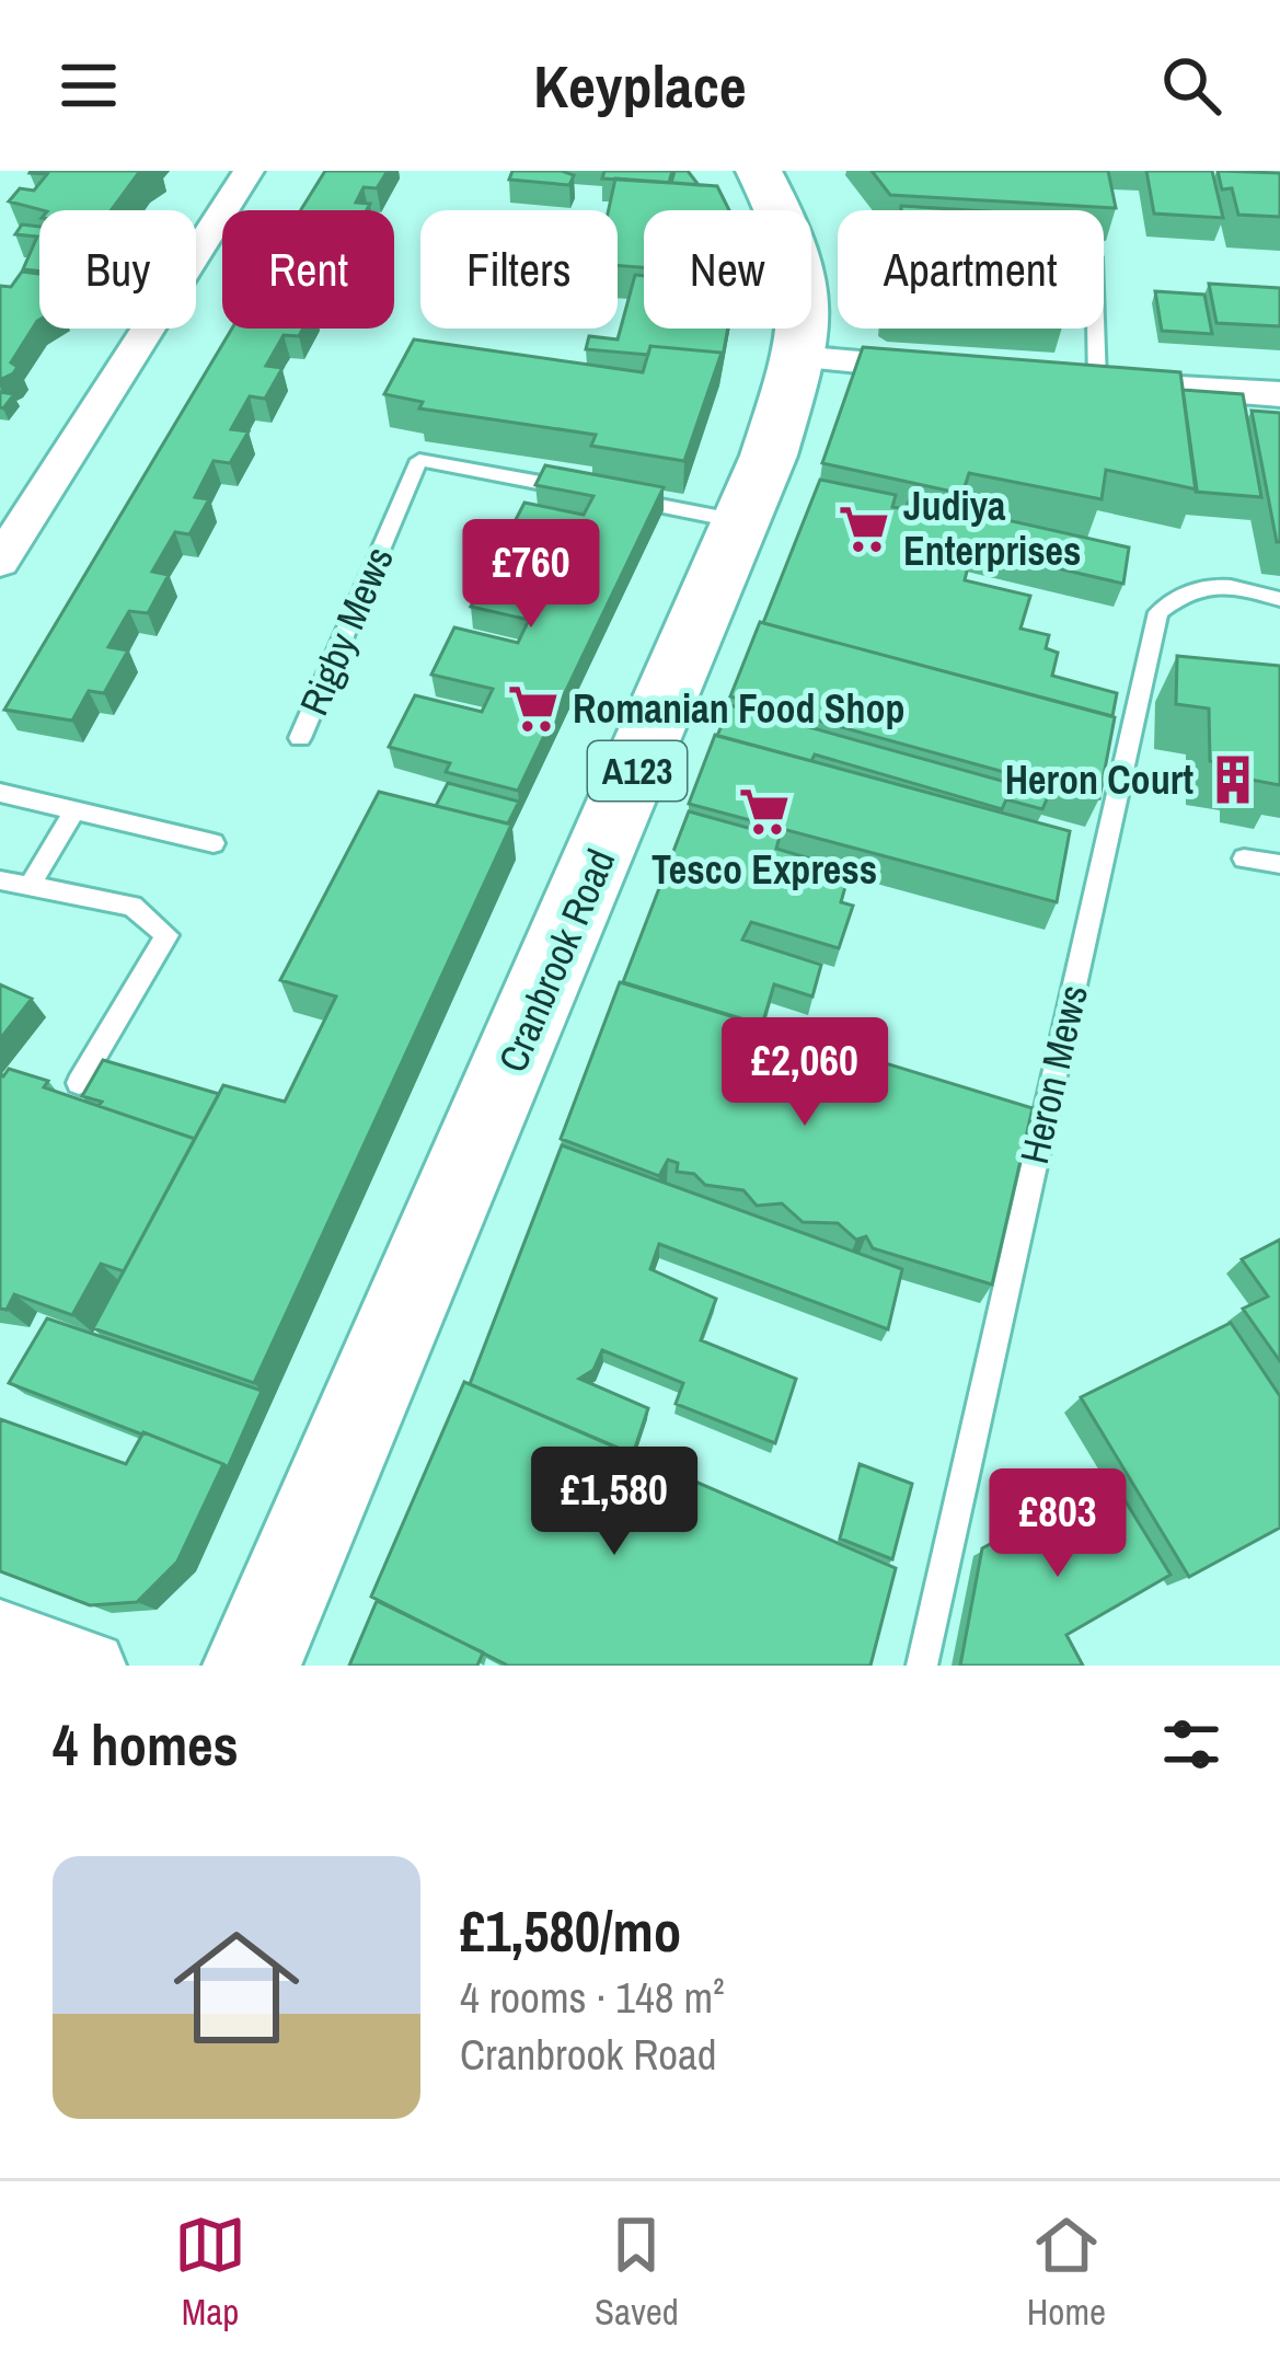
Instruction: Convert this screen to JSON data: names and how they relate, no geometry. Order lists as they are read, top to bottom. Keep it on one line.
{"streets":{"main road":["A123","Cranbrook Road"],"lane":["Rigby Mews","Heron Mews"]},"places":{"supermarket":["Judiya Enterprises","Romanian Food Shop","Tesco Express"],"building":["Heron Court"]},"page":{"header":"Keyplace","chip":["Buy","Rent","Filters","New","Apartment"],"price":["£760","£2,060","£1,580","£803"],"heading":"4 homes","list":[{"name":"£1,580/mo","note":"4 rooms · 148 m² · Cranbrook Road"}],"tabs":["Map","Saved","Home"]}}
